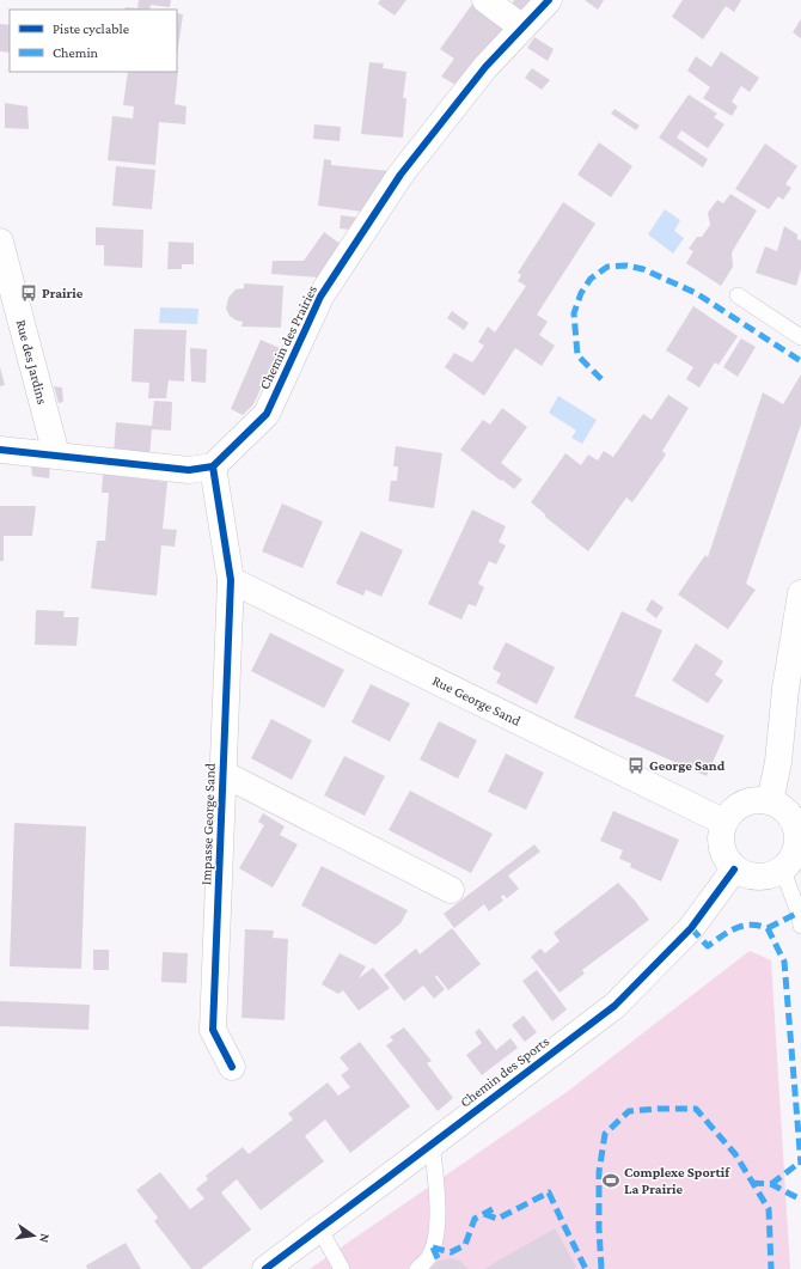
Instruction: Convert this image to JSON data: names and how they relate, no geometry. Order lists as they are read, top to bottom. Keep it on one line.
{"streets":{"street":["Chemin des Prairies","Rue des Jardins","Rue George Sand","Impasse George Sand","Chemin des Sports"]},"crossings":[["Chemin des Prairies","Impasse George Sand"],["Rue George Sand","Impasse George Sand"],["Rue George Sand","Chemin des Sports"]],"places":{"bus stop":["Prairie","George Sand"],"sports":["Complexe Sportif La Prairie"]},"legend":["Piste cyclable","Chemin"],"north":"right"}
